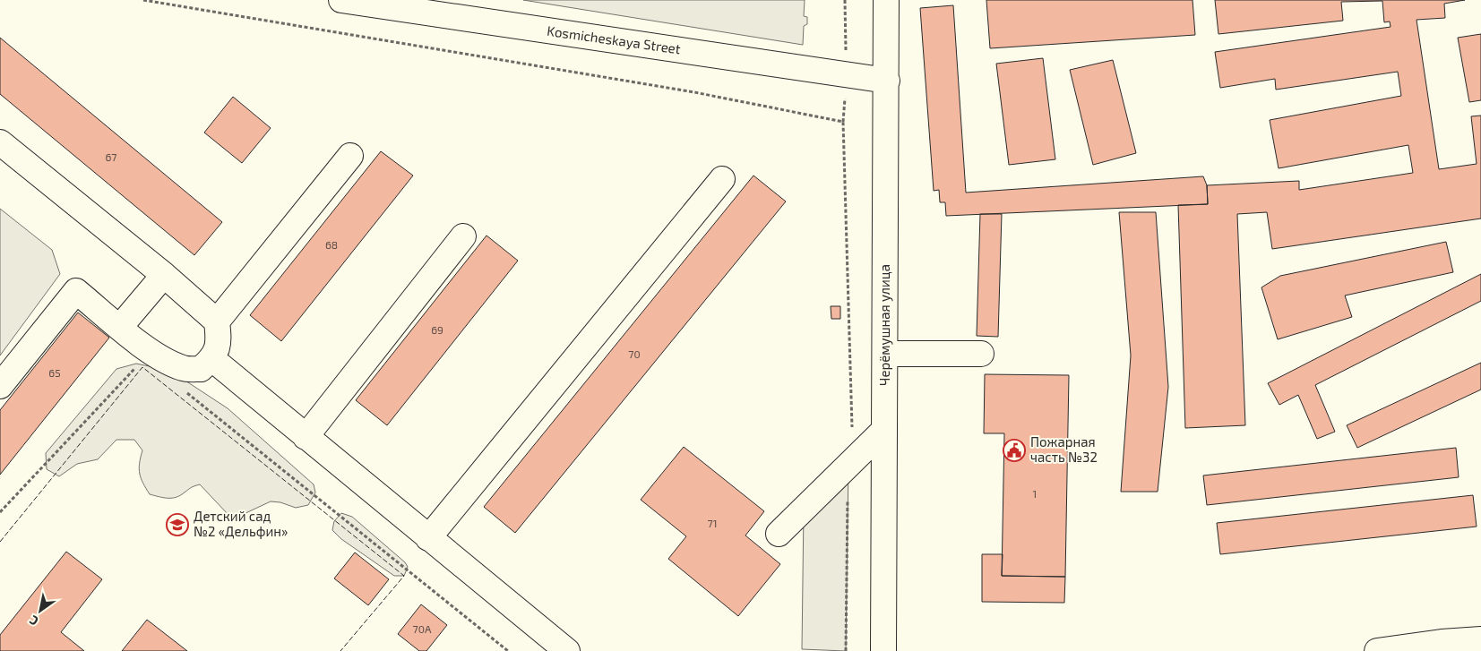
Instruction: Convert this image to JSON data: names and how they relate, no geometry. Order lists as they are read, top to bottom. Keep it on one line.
{"streets":{"street":["Kosmicheskaya Street","Черёмушная улица"]},"crossings":[["Kosmicheskaya Street","Черёмушная улица"]],"places":{"public building":["Пожарная часть №32"],"school or university":["Детский сад №2 «Дельфин»"]},"house_numbers":["67","68","69","70","65","1","71","70А"],"north":"bottom left"}
